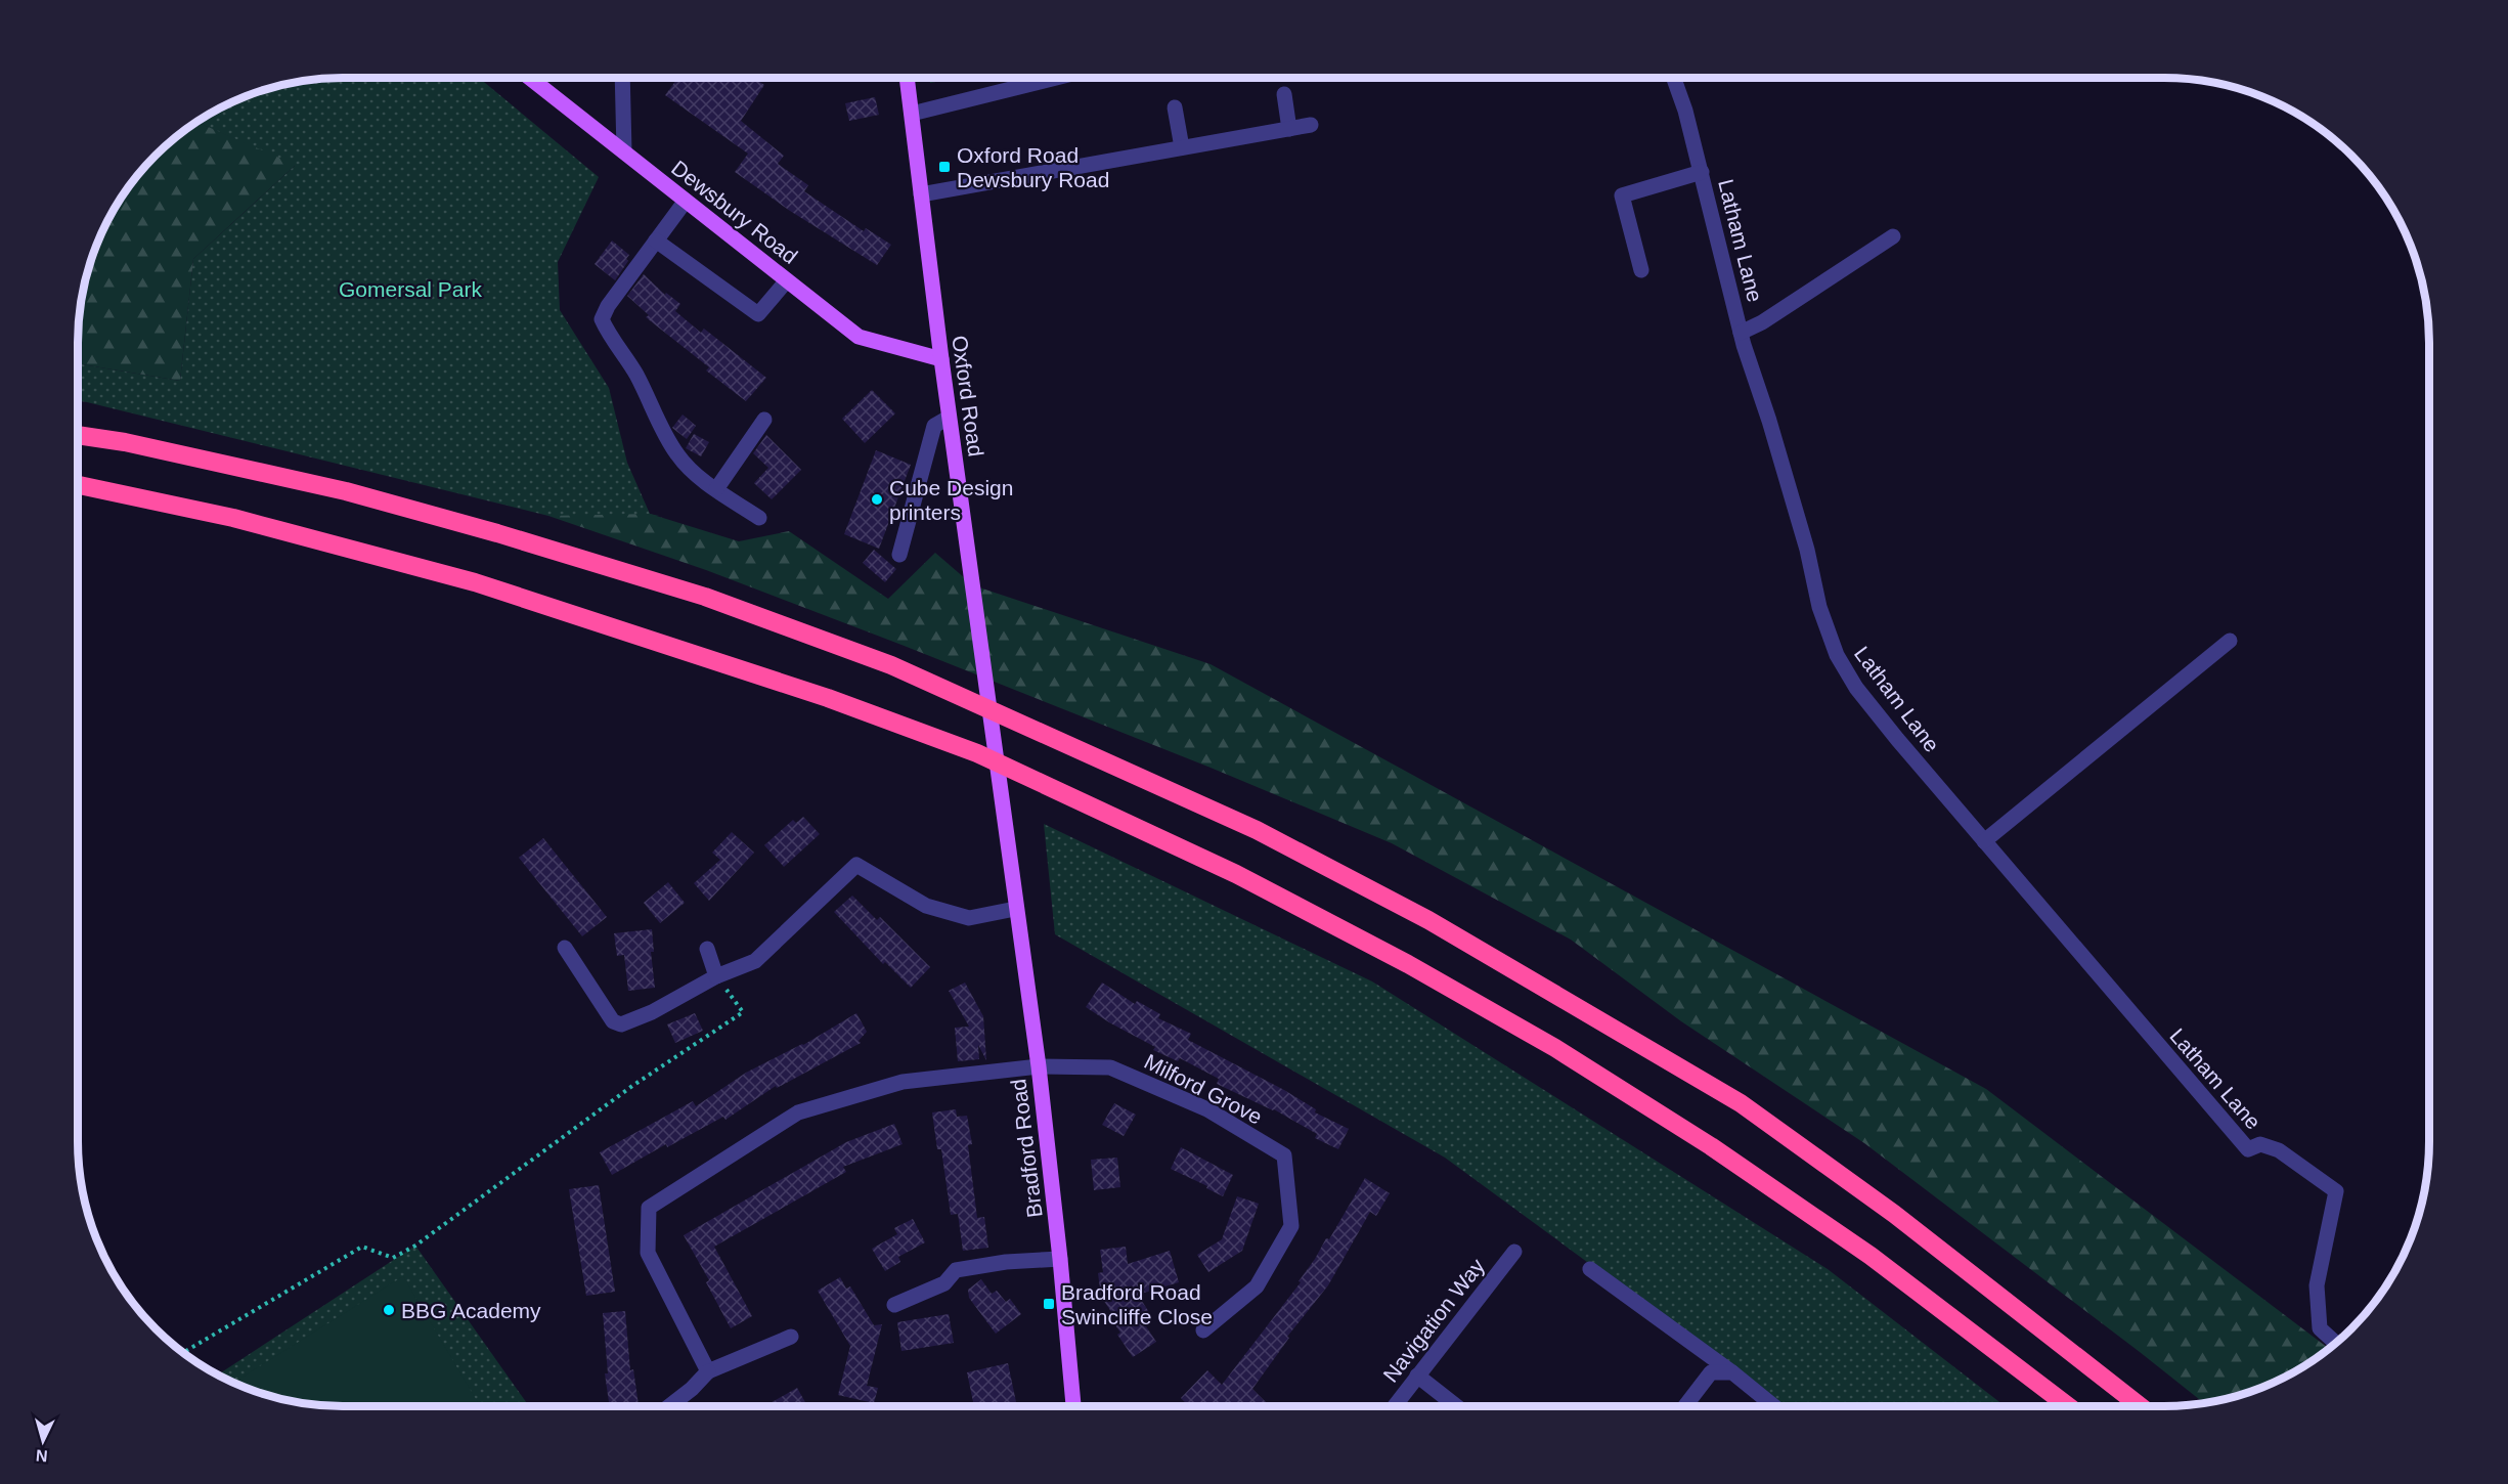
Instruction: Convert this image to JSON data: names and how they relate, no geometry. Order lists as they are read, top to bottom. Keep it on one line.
{"streets":{"main road":["Dewsbury Road","Oxford Road","Bradford Road"],"street":["Latham Lane","Milford Grove","Navigation Way"]},"crossings":[["Dewsbury Road","Oxford Road"],["Oxford Road","Bradford Road"],["Milford Grove","Bradford Road"]],"parks":["Gomersal Park"],"places":{"transit":["Oxford Road Dewsbury Road","Bradford Road Swincliffe Close"],"other":["Cube Design printers","BBG Academy"]},"north":"bottom"}
